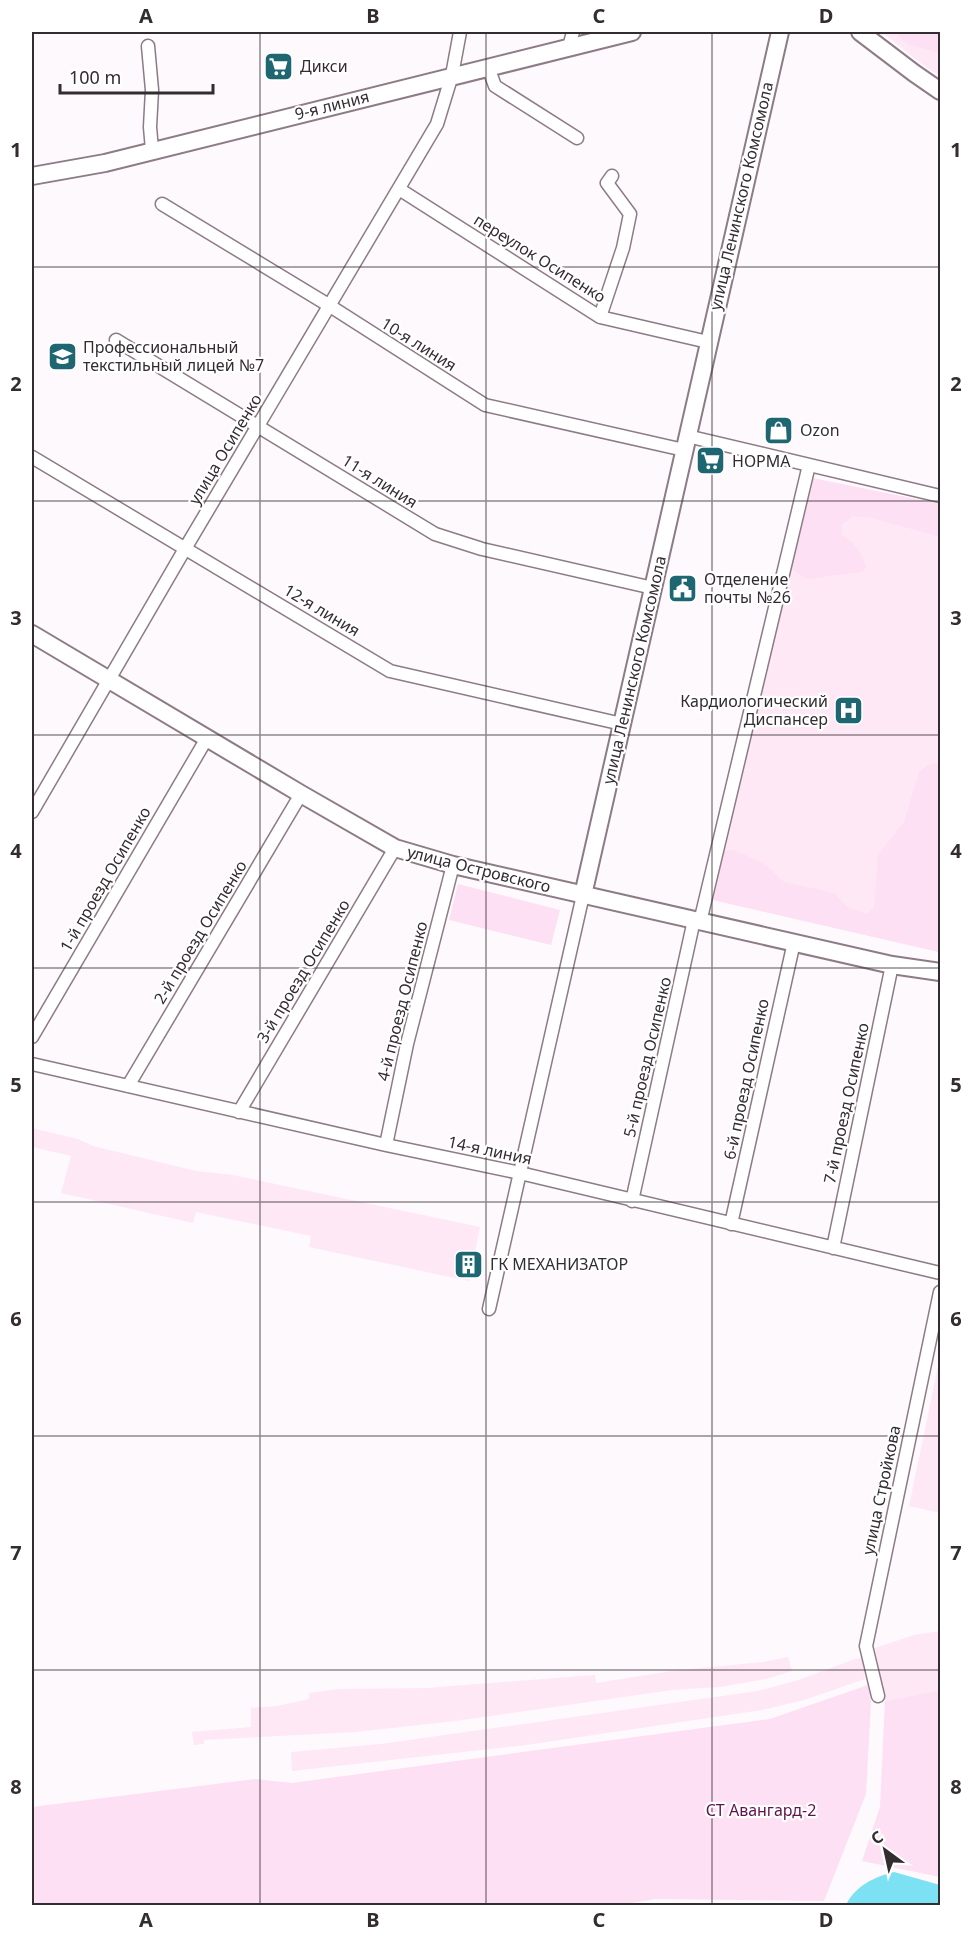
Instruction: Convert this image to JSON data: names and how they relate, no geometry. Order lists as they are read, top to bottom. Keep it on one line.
{"streets":{"street":["9-я линия","улица Ленинского Комсомола","переулок Осипенко","10-я линия","улица Осипенко","11-я линия","12-я линия","улица Островского","1-й проезд Осипенко","2-й проезд Осипенко","3-й проезд Осипенко","4-й проезд Осипенко","5-й проезд Осипенко","6-й проезд Осипенко","7-й проезд Осипенко","14-я линия","улица Стройкова"]},"crossings":[["9-я линия","улица Осипенко"],["улица Ленинского Комсомола","переулок Осипенко"],["улица Ленинского Комсомола","10-я линия"],["улица Ленинского Комсомола","11-я линия"],["улица Ленинского Комсомола","12-я линия"],["улица Ленинского Комсомола","улица Островского"],["улица Ленинского Комсомола","14-я линия"],["переулок Осипенко","улица Осипенко"],["10-я линия","улица Осипенко"],["10-я линия","5-й проезд Осипенко"],["улица Осипенко","11-я линия"],["улица Осипенко","12-я линия"],["улица Осипенко","улица Островского"],["улица Островского","1-й проезд Осипенко"],["улица Островского","2-й проезд Осипенко"],["улица Островского","3-й проезд Осипенко"],["улица Островского","4-й проезд Осипенко"],["улица Островского","5-й проезд Осипенко"],["улица Островского","6-й проезд Осипенко"],["улица Островского","7-й проезд Осипенко"],["2-й проезд Осипенко","14-я линия"],["3-й проезд Осипенко","14-я линия"],["4-й проезд Осипенко","14-я линия"],["5-й проезд Осипенко","14-я линия"],["6-й проезд Осипенко","14-я линия"],["7-й проезд Осипенко","14-я линия"]],"parks":["СТ Авангард-2"],"places":{"supermarket":["Дикси","НОРМА"],"school or university":["Профессиональный текстильный лицей №7"],"shop":["Ozon"],"public building":["Отделение почты №26"],"hospital":["Кардиологический Диспансер"],"building":["ГК МЕХАНИЗАТОР"]},"scale_bar":"100 m","north":"top left","grid":{"columns":["A","B","C","D"],"rows":["1","2","3","4","5","6","7","8"]}}
